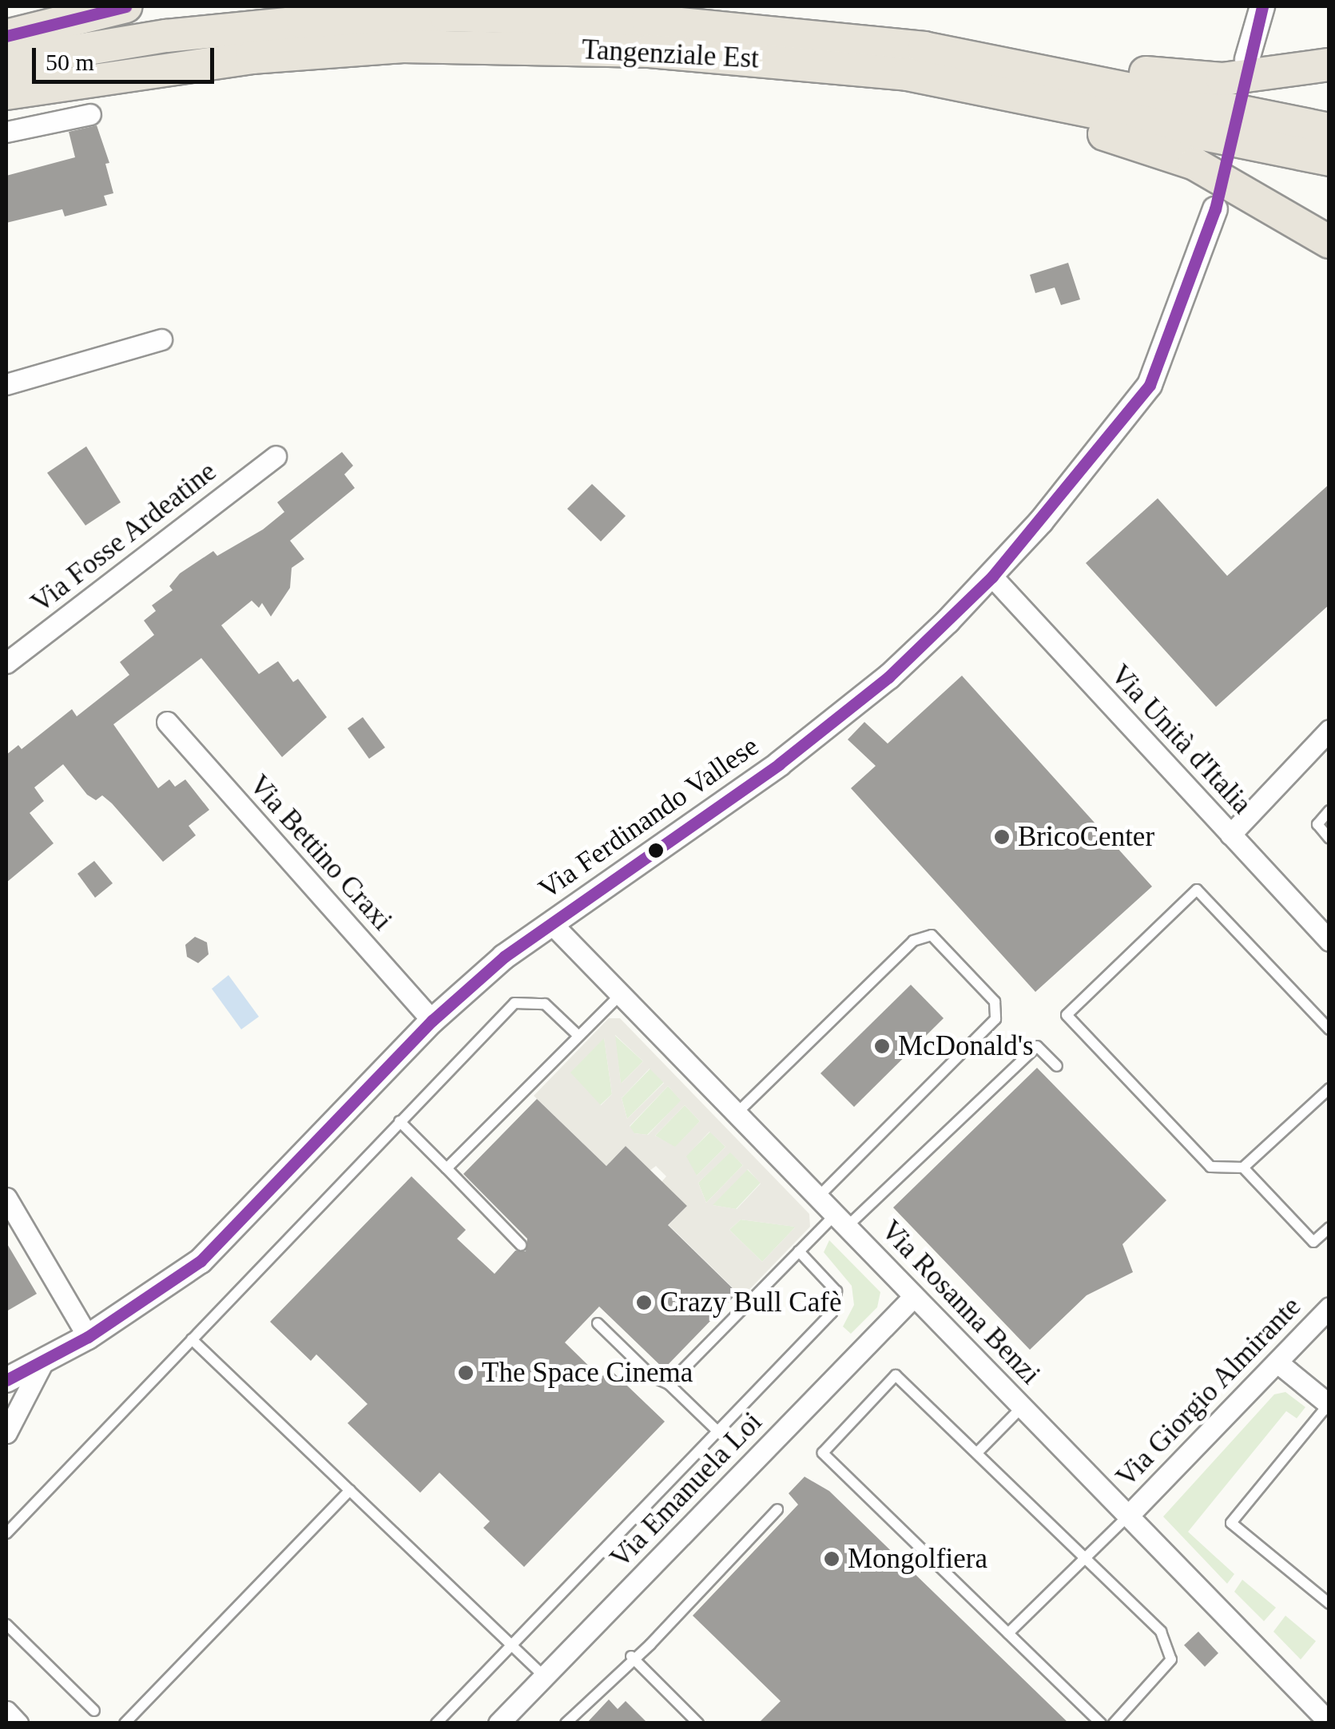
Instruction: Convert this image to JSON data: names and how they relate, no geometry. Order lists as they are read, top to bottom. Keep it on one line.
{"streets":{"highway":["Tangenziale Est"],"street":["Via Fosse Ardeatine","Via Unità d'Italia","Via Ferdinando Vallese","Via Bettino Craxi","Via Rosanna Benzi","Via Giorgio Almirante","Via Emanuela Loi"]},"crossings":[["Via Unità d'Italia","Via Ferdinando Vallese"],["Via Ferdinando Vallese","Via Bettino Craxi"],["Via Ferdinando Vallese","Via Rosanna Benzi"],["Via Rosanna Benzi","Via Giorgio Almirante"],["Via Rosanna Benzi","Via Emanuela Loi"]],"places":["BricoCenter","McDonald's","Crazy Bull Cafè","The Space Cinema","Mongolfiera"],"scale_bar":"50 m"}
